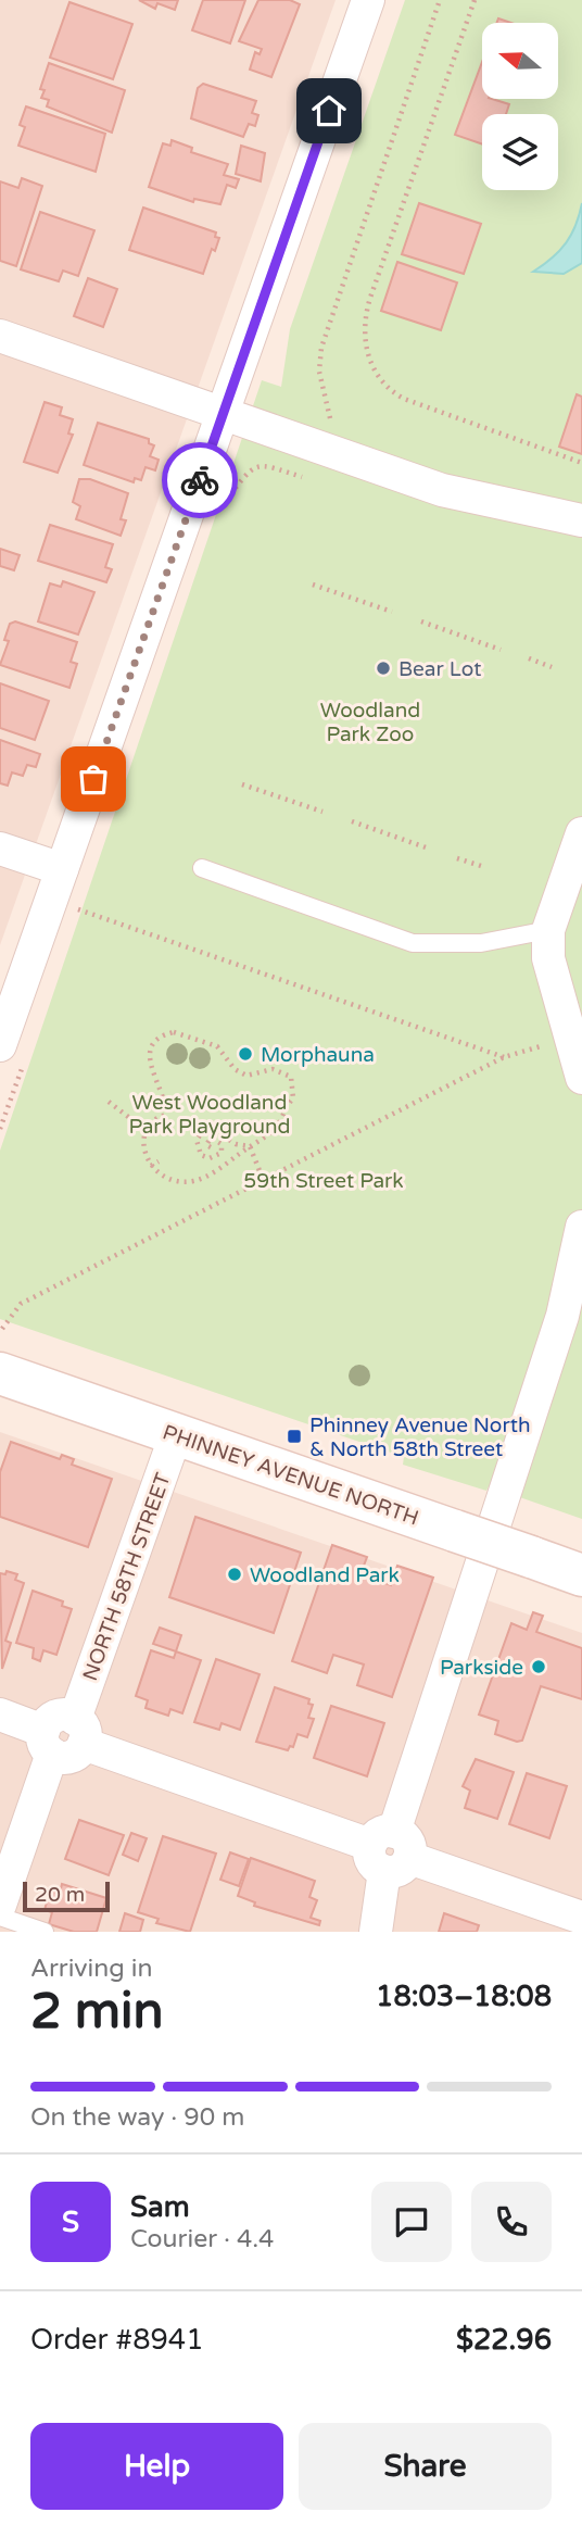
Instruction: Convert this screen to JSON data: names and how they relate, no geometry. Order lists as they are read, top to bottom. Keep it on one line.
{"streets":{"street":["PHINNEY AVENUE NORTH","NORTH 58TH STREET"]},"crossings":[["PHINNEY AVENUE NORTH","NORTH 58TH STREET"]],"parks":["Woodland Park Zoo","West Woodland Park Playground","59th Street Park"],"places":{"other":["Bear Lot","Morphauna","Woodland Park","Parkside"],"transit":["Phinney Avenue North & North 58th Street"]},"scale_bar":"20 m","north":"left","page":{"scale":"20 m","heading":["2 min","Arriving in","18:03–18:08"],"panel":["Sam","Courier · 4.4","Order #8941","$22.96"],"bar":"On the way · 90 m","round":"S","buttons":["Help","Share"]}}
